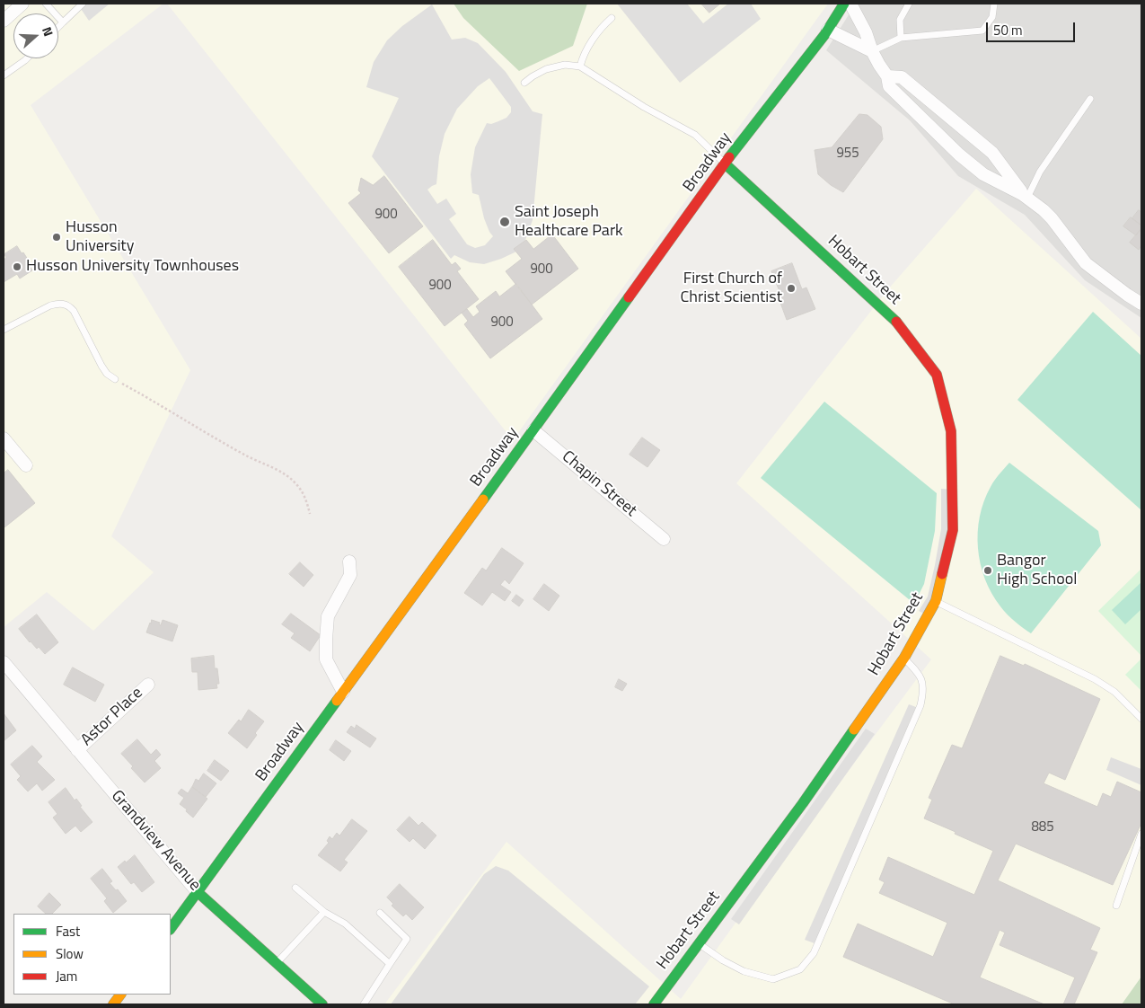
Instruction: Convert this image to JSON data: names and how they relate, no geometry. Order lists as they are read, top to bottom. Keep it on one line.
{"streets":{"street":["Broadway","Hobart Street","Chapin Street","Astor Place","Grandview Avenue"]},"crossings":[["Broadway","Hobart Street"],["Broadway","Chapin Street"],["Broadway","Grandview Avenue"],["Astor Place","Grandview Avenue"]],"places":["Saint Joseph Healthcare Park","Husson University","Husson University Townhouses","First Church of Christ Scientist","Bangor High School"],"house_numbers":["955","900","900","900","900","885"],"legend":["Fast","Slow","Jam"],"scale_bar":"50 m","north":"right"}
